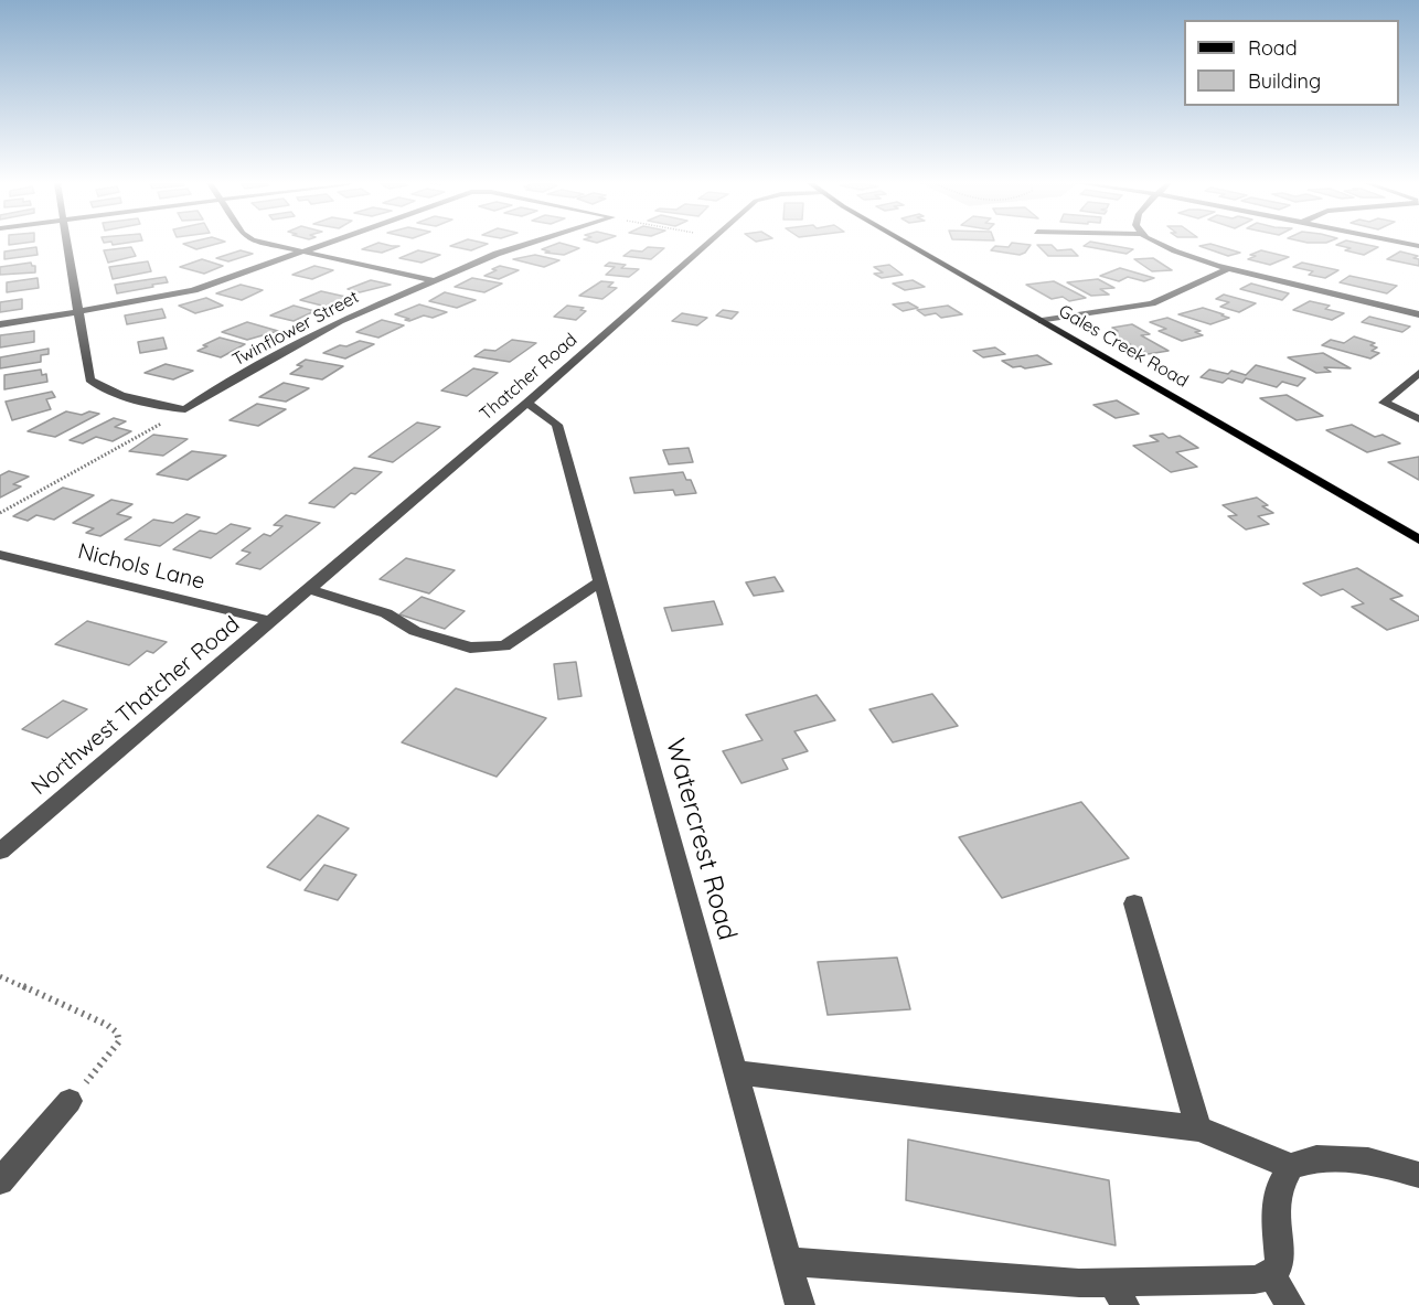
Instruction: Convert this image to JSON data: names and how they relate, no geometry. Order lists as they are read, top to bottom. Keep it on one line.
{"streets":{"main road":["Gales Creek Road"],"street":["Twinflower Street","Thatcher Road","Nichols Lane","Northwest Thatcher Road","Watercrest Road"]},"crossings":[["Thatcher Road","Nichols Lane"],["Thatcher Road","Northwest Thatcher Road"],["Thatcher Road","Watercrest Road"],["Nichols Lane","Northwest Thatcher Road"]],"legend":["Road","Building"]}
